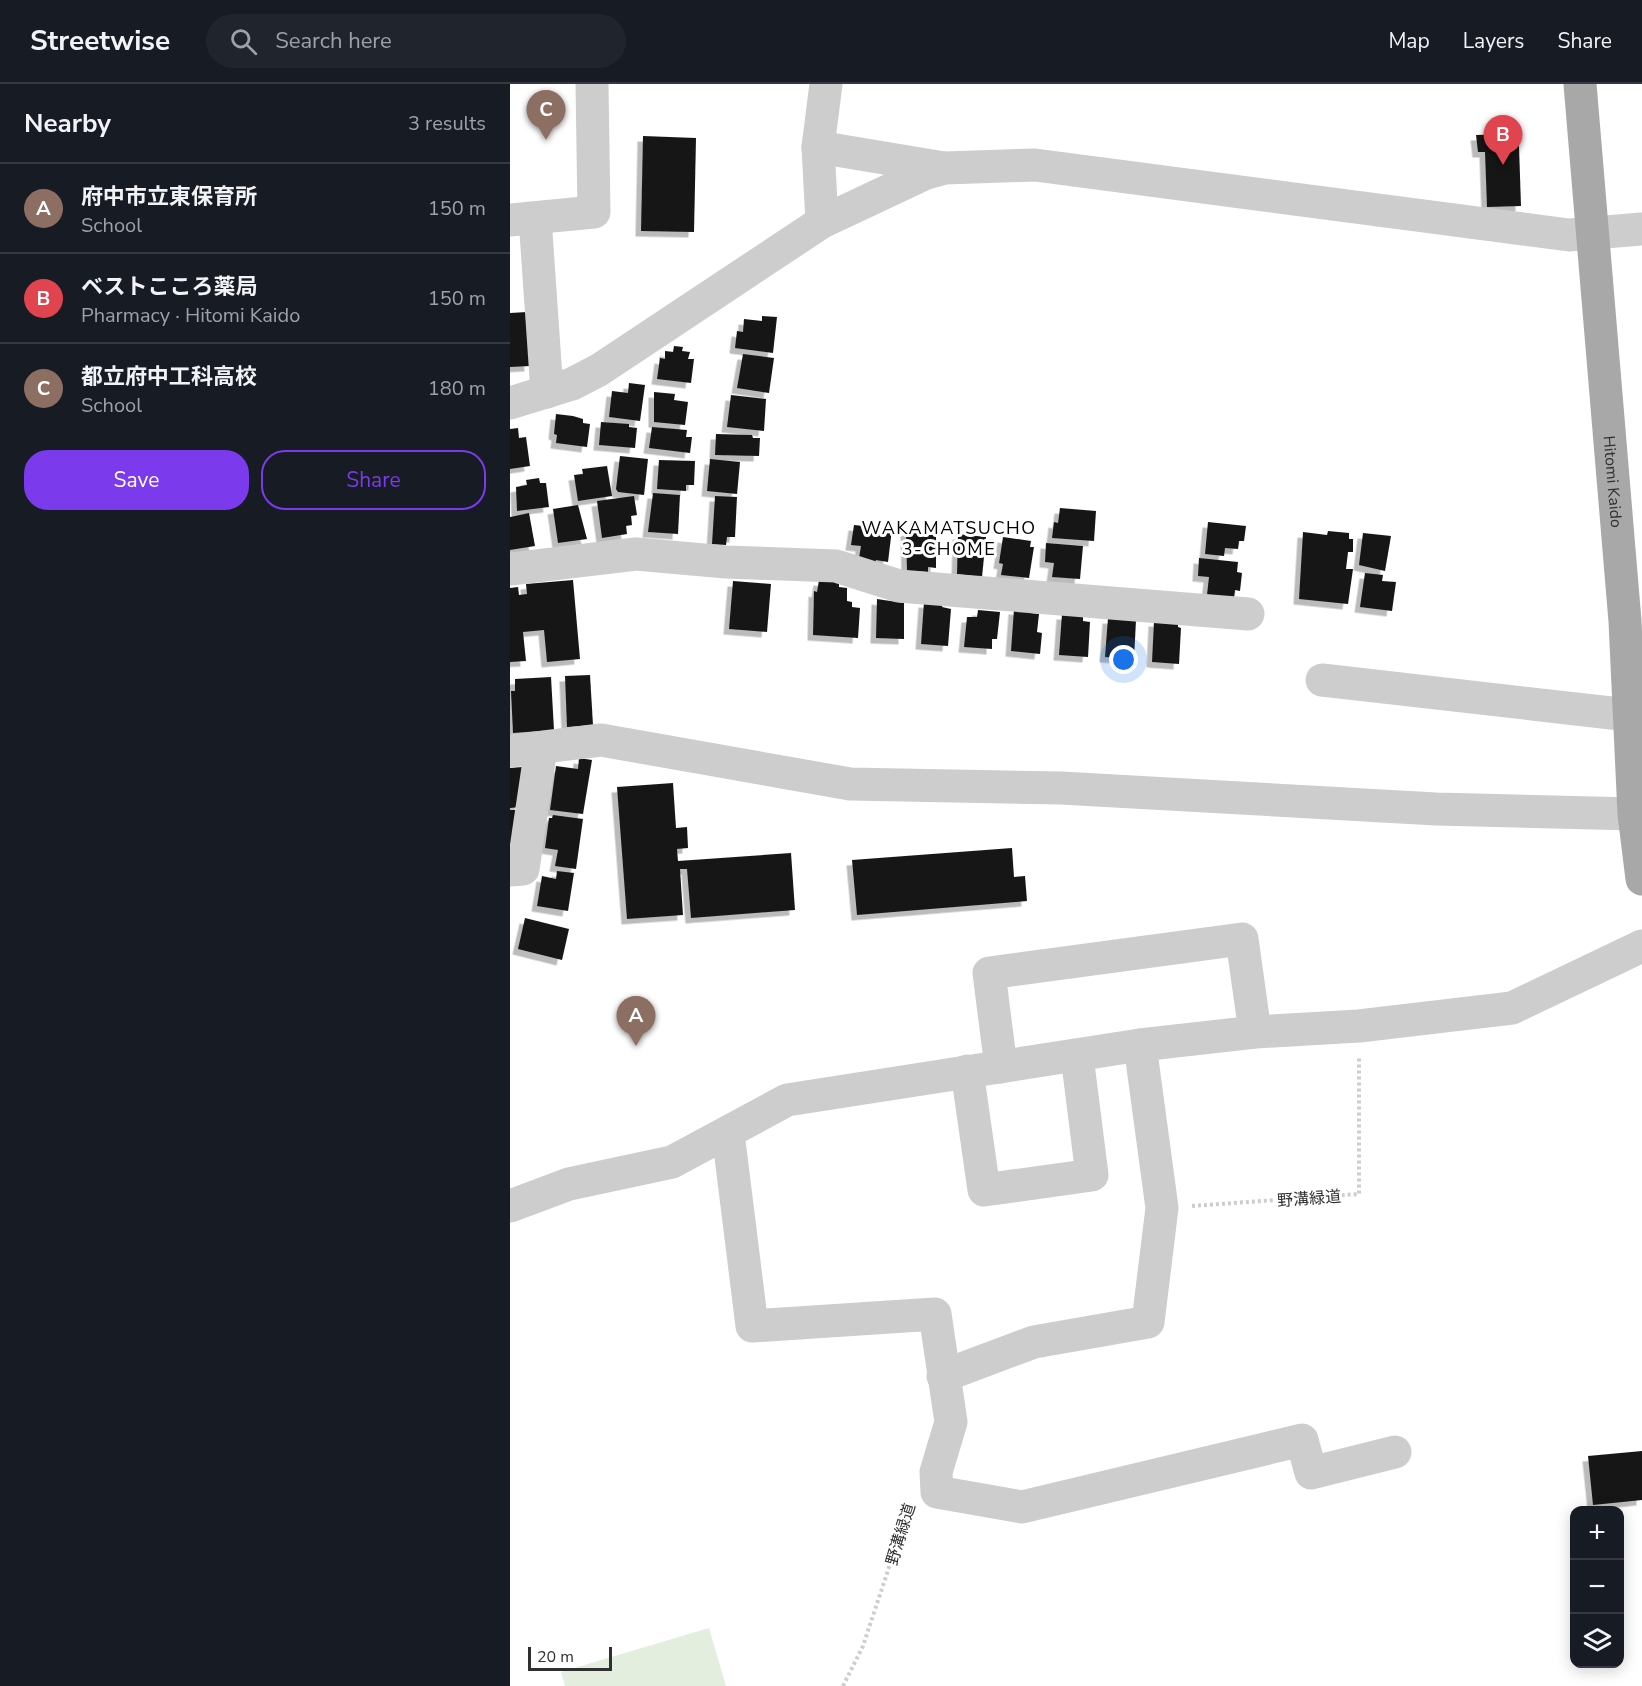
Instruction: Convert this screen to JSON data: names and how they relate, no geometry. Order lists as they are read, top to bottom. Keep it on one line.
{"streets":{"main road":["Hitomi Kaido"],"path":["野溝緑道"]},"districts":["WAKAMATSUCHO 3-CHOME"],"scale_bar":"20 m","page":{"header":"Streetwise","search":"Search here","nav":["Map","Layers","Share"],"heading":["Nearby","3 results"],"pins":["C","B","A"],"list":[{"mark":"A","name":"府中市立東保育所","note":"School","value":"150 m"},{"mark":"B","name":"ベストこころ薬局","note":"Pharmacy · Hitomi Kaido","value":"150 m"},{"mark":"C","name":"都立府中工科高校","note":"School","value":"180 m"}],"buttons":["Save","Share"],"map_buttons":["+","−"],"scale":"20 m"}}
